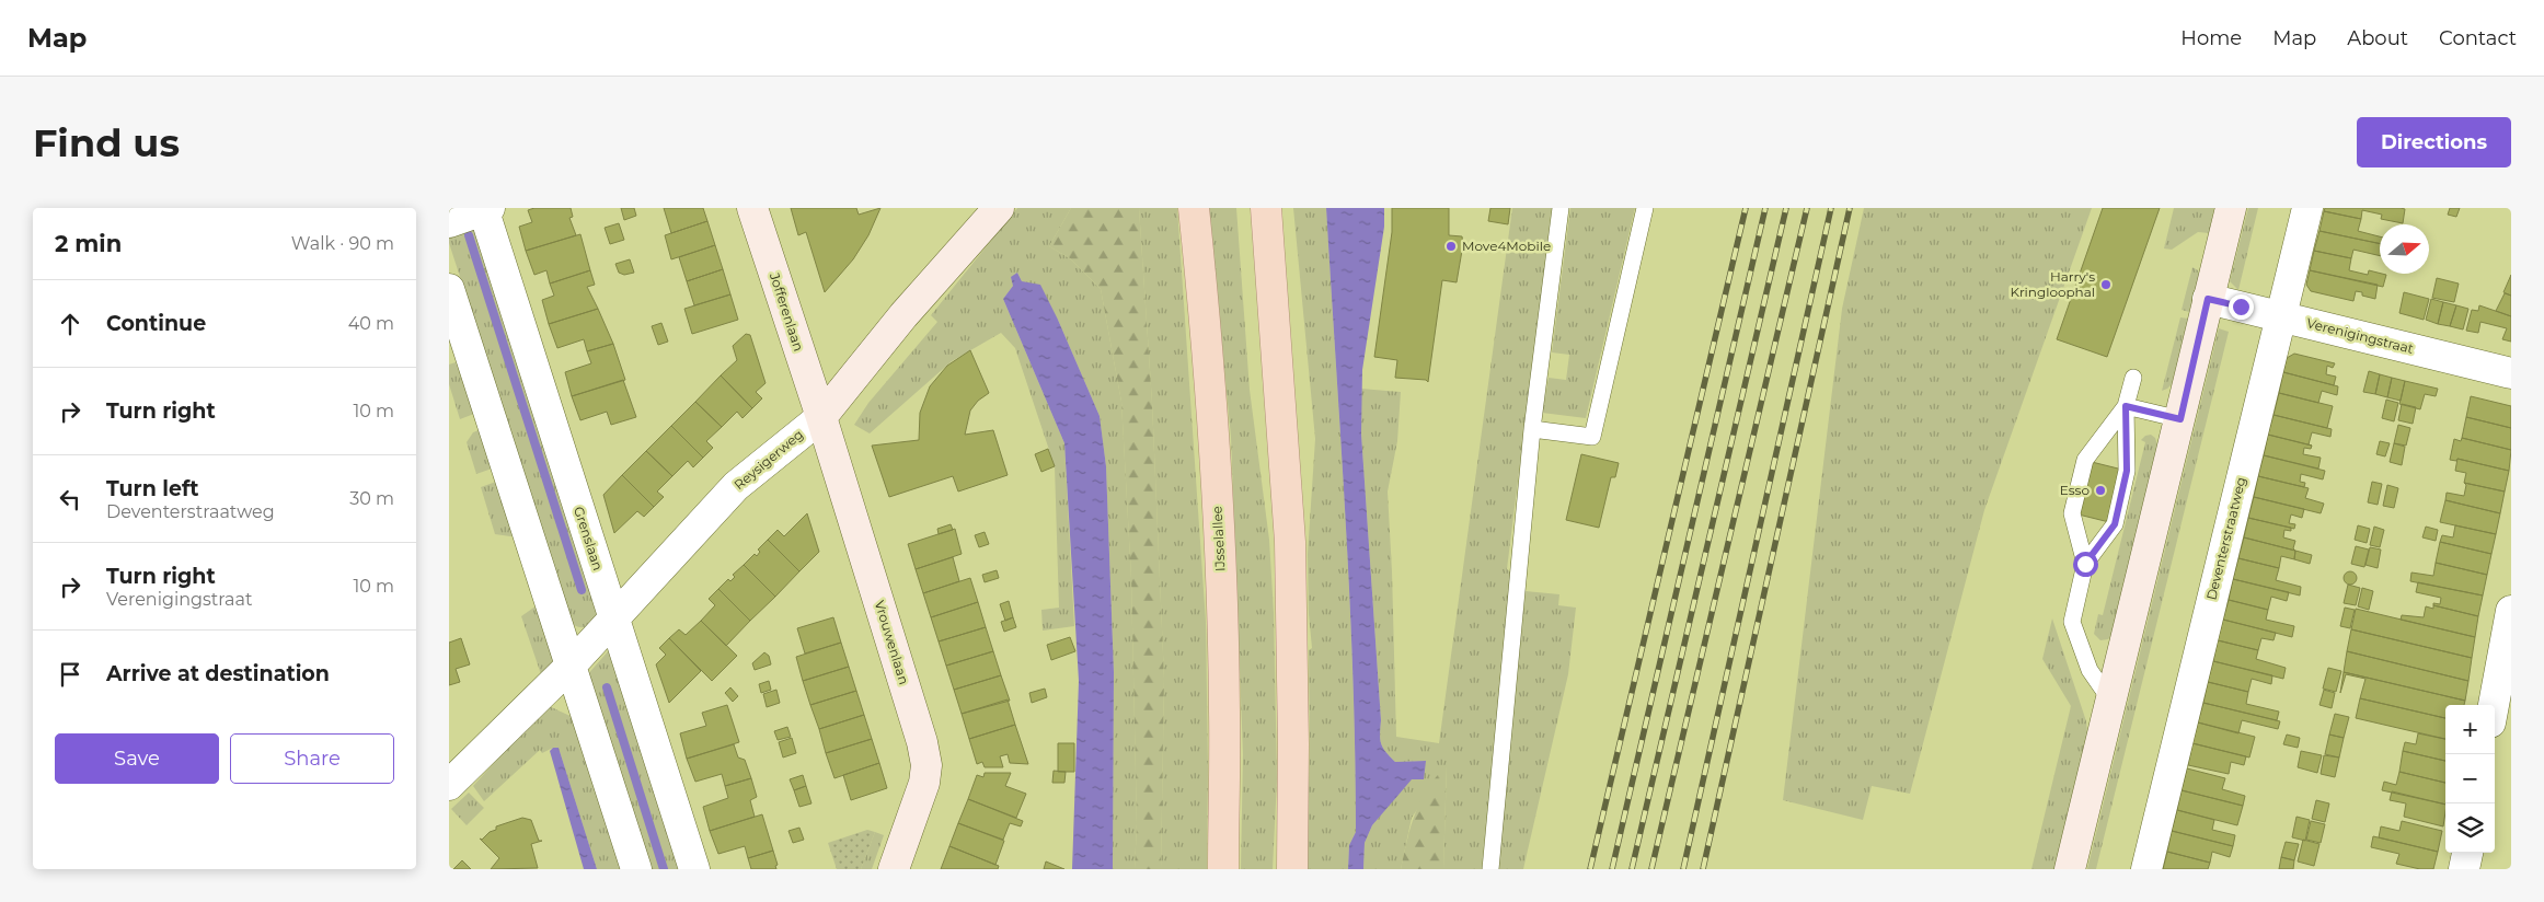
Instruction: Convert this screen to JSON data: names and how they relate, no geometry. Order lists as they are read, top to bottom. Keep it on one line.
{"streets":{"main road":["IJsselallee"],"street":["Jofferenlaan","Verenigingstraat","Reysigerweg","Grenslaan","Deventerstraatweg","Vrouwenlaan"]},"crossings":[["Jofferenlaan","Reysigerweg"],["Jofferenlaan","Vrouwenlaan"],["Verenigingstraat","Deventerstraatweg"],["Reysigerweg","Grenslaan"],["Reysigerweg","Vrouwenlaan"]],"places":["Move4Mobile","Harry's Kringloophal","Esso"],"north":"right","page":{"header":"Map","nav":["Home","Map","About","Contact"],"buttons":["Directions",["Save","Share"]],"title":"Find us","heading":["2 min","Walk · 90 m"],"list":[["Continue","40 m"],["Turn right","10 m"],["Turn left","Deventerstraatweg","30 m"],["Turn right","Verenigingstraat","10 m"],"Arrive at destination"],"map_buttons":["+","−"]}}
